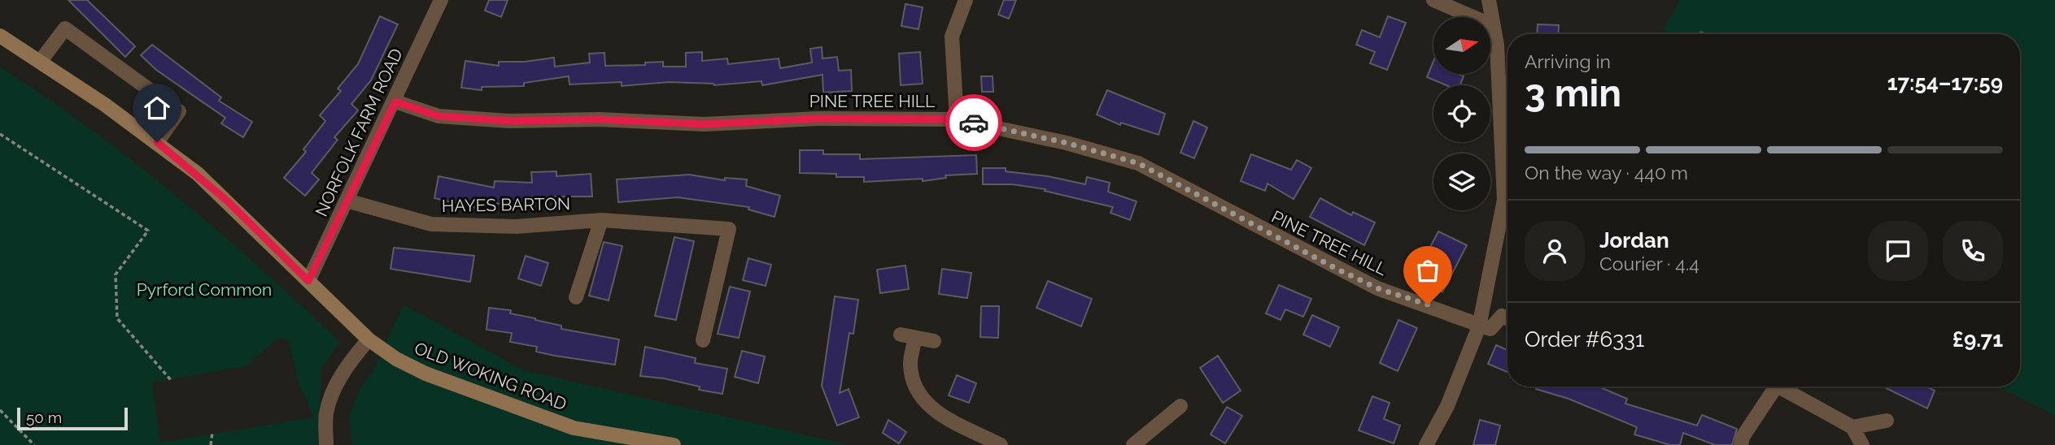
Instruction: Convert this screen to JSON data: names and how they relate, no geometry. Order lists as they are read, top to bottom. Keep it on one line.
{"streets":{"main road":["OLD WOKING ROAD"],"street":["PINE TREE HILL","NORFOLK FARM ROAD","HAYES BARTON"]},"crossings":[["PINE TREE HILL","NORFOLK FARM ROAD"],["NORFOLK FARM ROAD","HAYES BARTON"],["NORFOLK FARM ROAD","OLD WOKING ROAD"]],"parks":["Pyrford Common"],"scale_bar":"50 m","north":"right","page":{"heading":["3 min","Arriving in","17:54–17:59"],"panel":["Jordan","Courier · 4.4","Order #6331","£9.71"],"bar":"On the way · 440 m","scale":"50 m"}}
